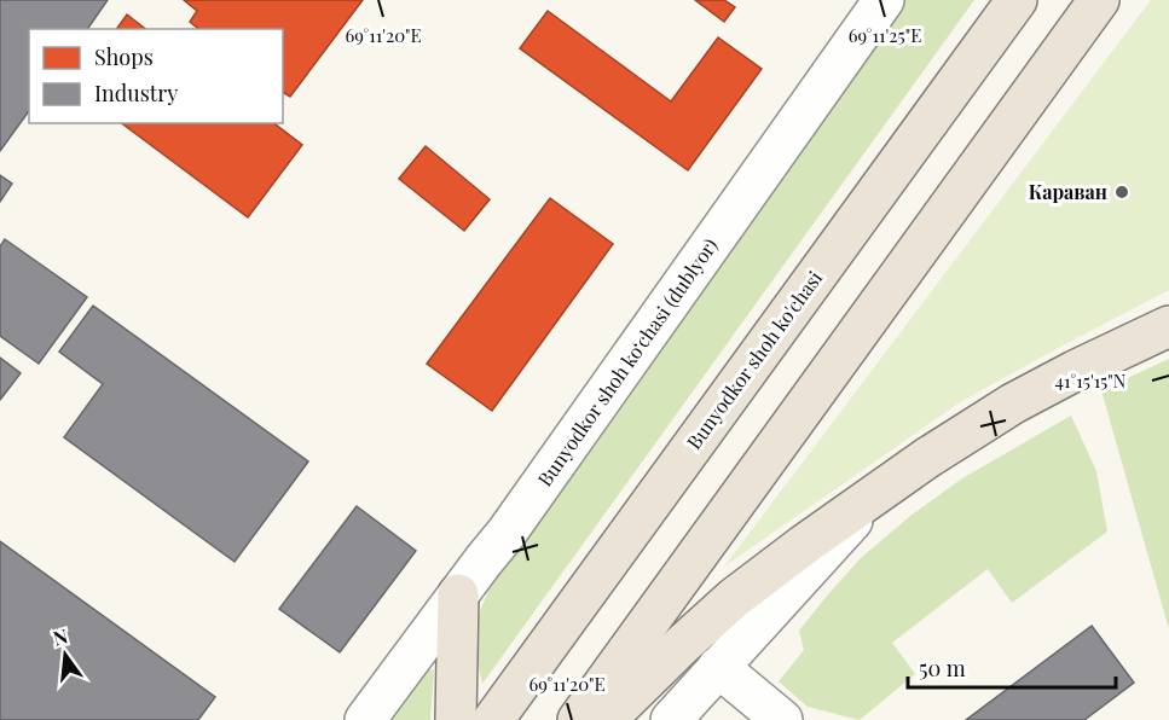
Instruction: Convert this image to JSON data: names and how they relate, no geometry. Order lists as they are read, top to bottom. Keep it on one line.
{"streets":{"main road":["Bunyodkor shoh ko'chasi"],"street":["Bunyodkor shoh koʻchasi (dublyor)"]},"places":["Караван"],"legend":["Shops","Industry"],"scale_bar":"50 m","north":"top","coordinates":["69°11'20\"E","69°11'25\"E","41°15'15\"N"]}
